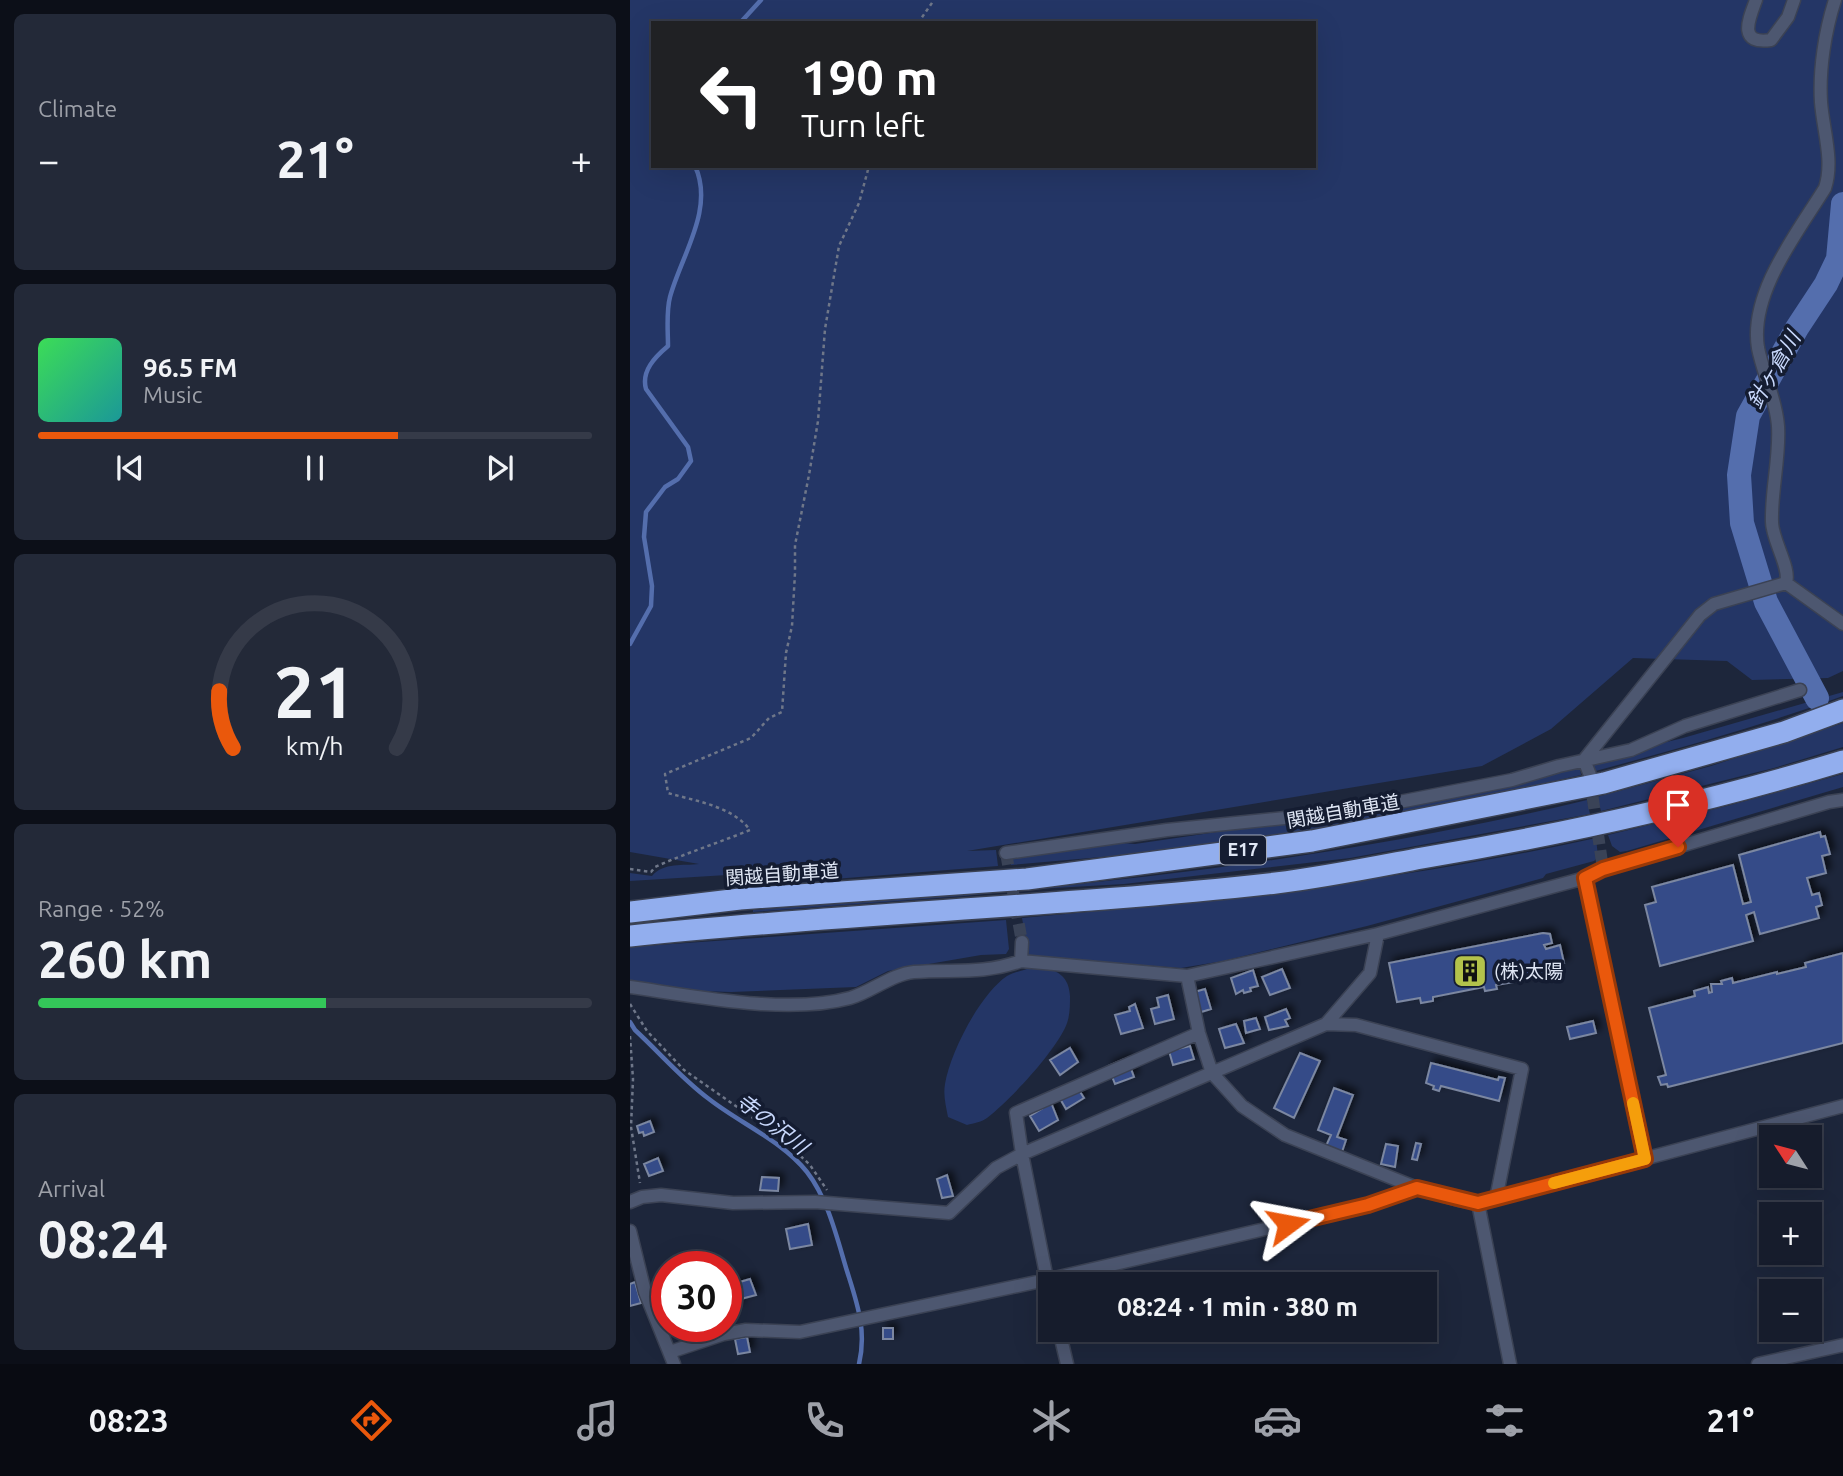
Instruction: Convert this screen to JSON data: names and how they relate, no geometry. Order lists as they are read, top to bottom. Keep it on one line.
{"streets":{"highway":["関越自動車道","E17"]},"water":["針ヶ倉川","寺の沢川"],"places":{"building":["(株)太陽"]},"north":"top left","page":{"tile":["Climate",["Range · 52%","260 km"],["Arrival","08:24"]],"turn":["190 m","Turn left"],"heat":["−","21°","+"],"song":["96.5 FM","Music"],"map_buttons":["+","−"],"limit":"30","trip":"08:24 · 1 min · 380 m","tabs":["08:23","21°"],"gauge":["21","km/h"]}}
